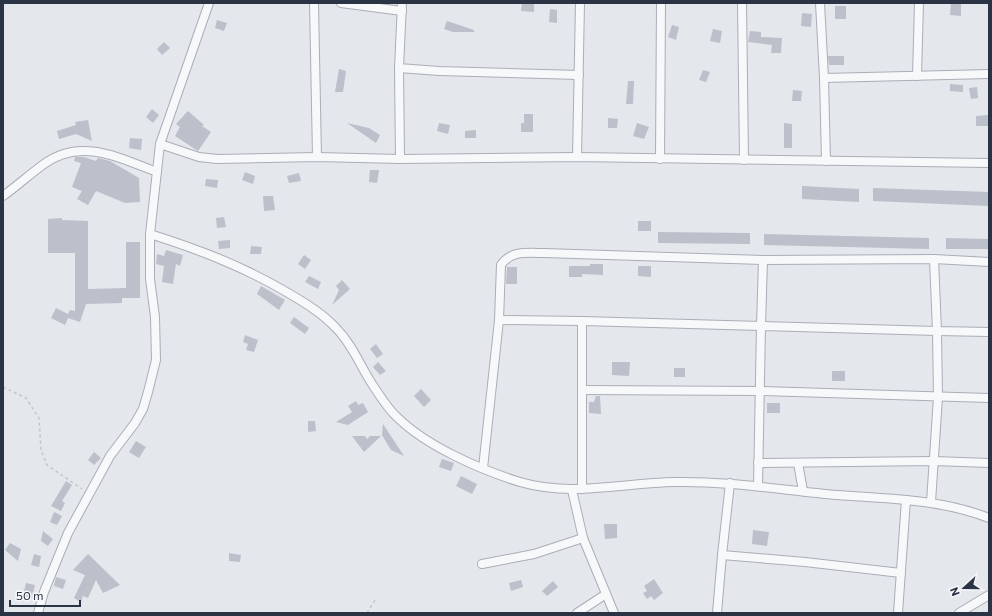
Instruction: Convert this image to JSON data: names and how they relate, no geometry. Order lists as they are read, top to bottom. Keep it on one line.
{"scale_bar":"50 m","north":"left"}
